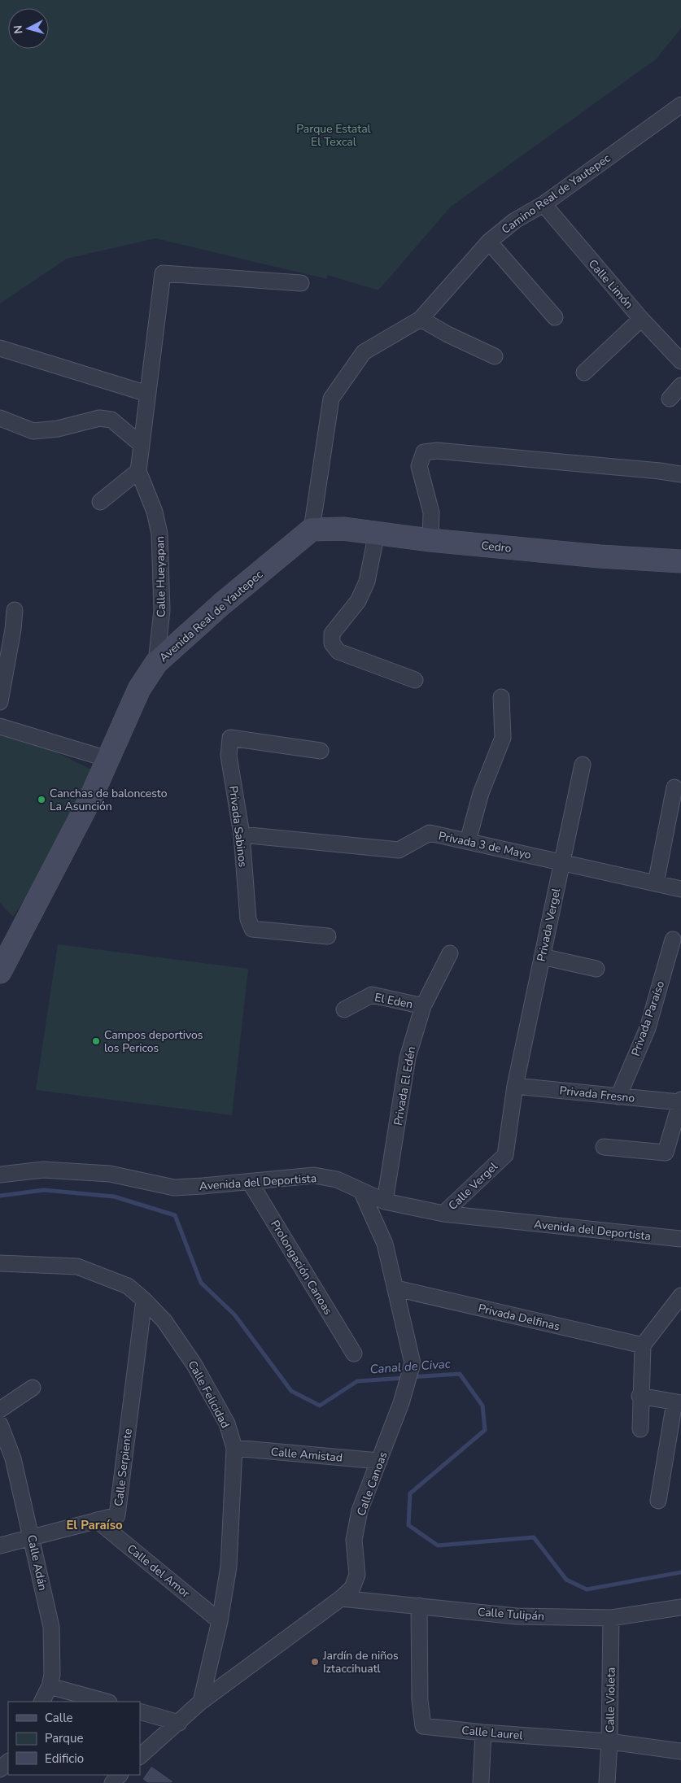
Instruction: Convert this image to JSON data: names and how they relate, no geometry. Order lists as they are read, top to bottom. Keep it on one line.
{"streets":{"street":["Camino Real de Yautepec","Calle Limón","Cedro","Calle Hueyapan","Avenida Real de Yautepec","Privada Sabinos","Privada 3 de Mayo","Privada Vergel","El Eden","Privada Paraíso","Privada El Edén","Privada Fresno","Avenida del Deportista","Calle Vergel","Prolongación Canoas","Privada Delfinas","Calle Felicidad","Calle Amistad","Calle Serpiente","Calle Canoas","Calle Adán","Calle del Amor","Calle Tulipán","Calle Violeta","Calle Laurel"]},"crossings":[["Camino Real de Yautepec","Calle Limón"],["Camino Real de Yautepec","Cedro"],["Camino Real de Yautepec","Avenida Real de Yautepec"],["Cedro","Avenida Real de Yautepec"],["Calle Hueyapan","Avenida Real de Yautepec"],["Privada Sabinos","Privada 3 de Mayo"],["Privada 3 de Mayo","Privada Vergel"],["Privada Vergel","Privada Fresno"],["Privada Vergel","Calle Vergel"],["El Eden","Privada El Edén"],["Privada Paraíso","Privada Fresno"],["Privada El Edén","Avenida del Deportista"],["Privada Fresno","Calle Vergel"],["Avenida del Deportista","Calle Vergel"],["Avenida del Deportista","Prolongación Canoas"],["Avenida del Deportista","Calle Canoas"],["Privada Delfinas","Calle Canoas"],["Calle Felicidad","Calle Amistad"],["Calle Felicidad","Calle Serpiente"],["Calle Felicidad","Calle Canoas"],["Calle Felicidad","Calle del Amor"],["Calle Amistad","Calle Canoas"],["Calle Serpiente","Calle Adán"],["Calle Serpiente","Calle del Amor"],["Calle Canoas","Calle Tulipán"],["Calle Tulipán","Calle Violeta"],["Calle Tulipán","Calle Laurel"],["Calle Violeta","Calle Laurel"]],"districts":["El Paraíso"],"water":["Canal de Civac"],"parks":["Parque Estatal El Texcal"],"places":["Canchas de baloncesto La Asunción","Campos deportivos los Pericos","Jardín de niños Iztaccihuatl"],"legend":["Calle","Parque","Edificio"],"north":"left"}
